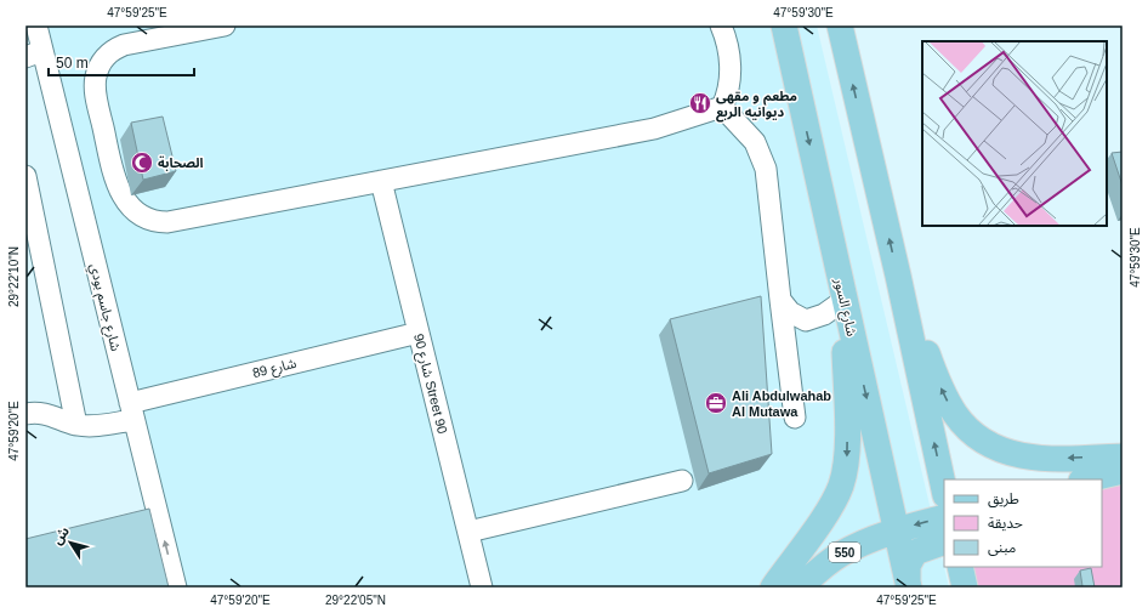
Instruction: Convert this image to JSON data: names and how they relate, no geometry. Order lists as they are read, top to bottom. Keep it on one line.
{"streets":{"main road":["شارع السور","550"],"street":["شارع جاسم بودي","شارع 89","شارع 90 Street 90"]},"crossings":[["شارع جاسم بودي","شارع 89"],["شارع السور","550"],["شارع 89","شارع 90 Street 90"]],"places":{"restaurant":["مطعم و مقهى ديوانيه الربع"],"mosque":["الصحابة"],"office":["Ali Abdulwahab Al Mutawa"]},"legend":["طريق","حديقة","مبنى"],"scale_bar":"50 m","north":"top left","coordinates":["47°59'25\"E","47°59'30\"E","29°22'10\"N","47°59'20\"E","29°22'05\"N"]}
